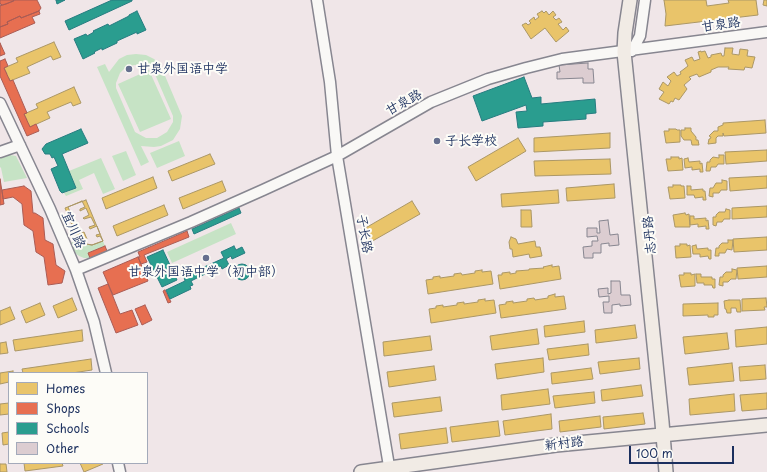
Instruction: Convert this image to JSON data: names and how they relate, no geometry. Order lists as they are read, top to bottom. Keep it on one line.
{"streets":{"main road":["志丹路","新村路"],"street":["甘泉路","宜川路","子长路"]},"crossings":[["甘泉路","宜川路"],["甘泉路","子长路"],["甘泉路","志丹路"],["子长路","新村路"],["志丹路","新村路"]],"places":["甘泉外国语中学","子长学校","甘泉外国语中学（初中部）"],"legend":["Homes","Shops","Schools","Other"],"scale_bar":"100 m"}
